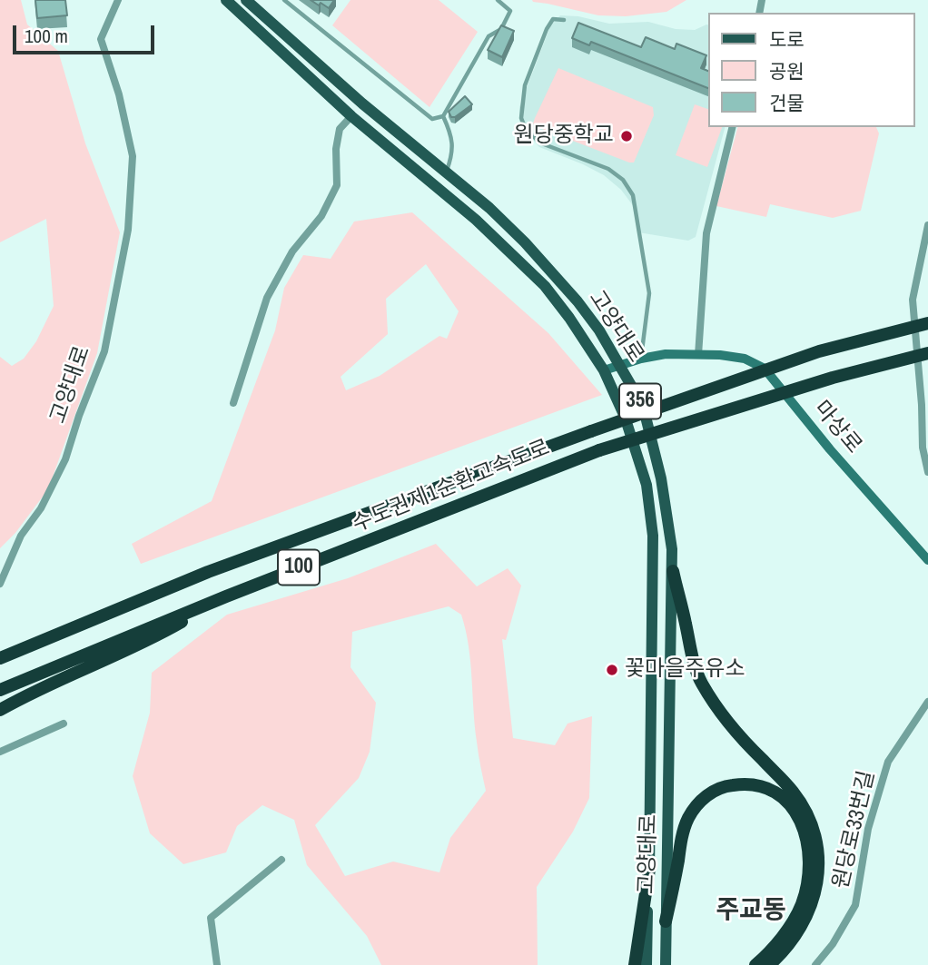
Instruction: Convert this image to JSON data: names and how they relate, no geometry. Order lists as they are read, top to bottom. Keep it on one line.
{"streets":{"highway":["수도권제1순환고속도로","100"],"main road":["고양대로","356"],"street":["마상로","원당로33번길"]},"crossings":[["고양대로","마상로"]],"districts":["주교동"],"places":["원당중학교","꽃마을주유소"],"legend":["도로","공원","건물"],"scale_bar":"100 m"}
